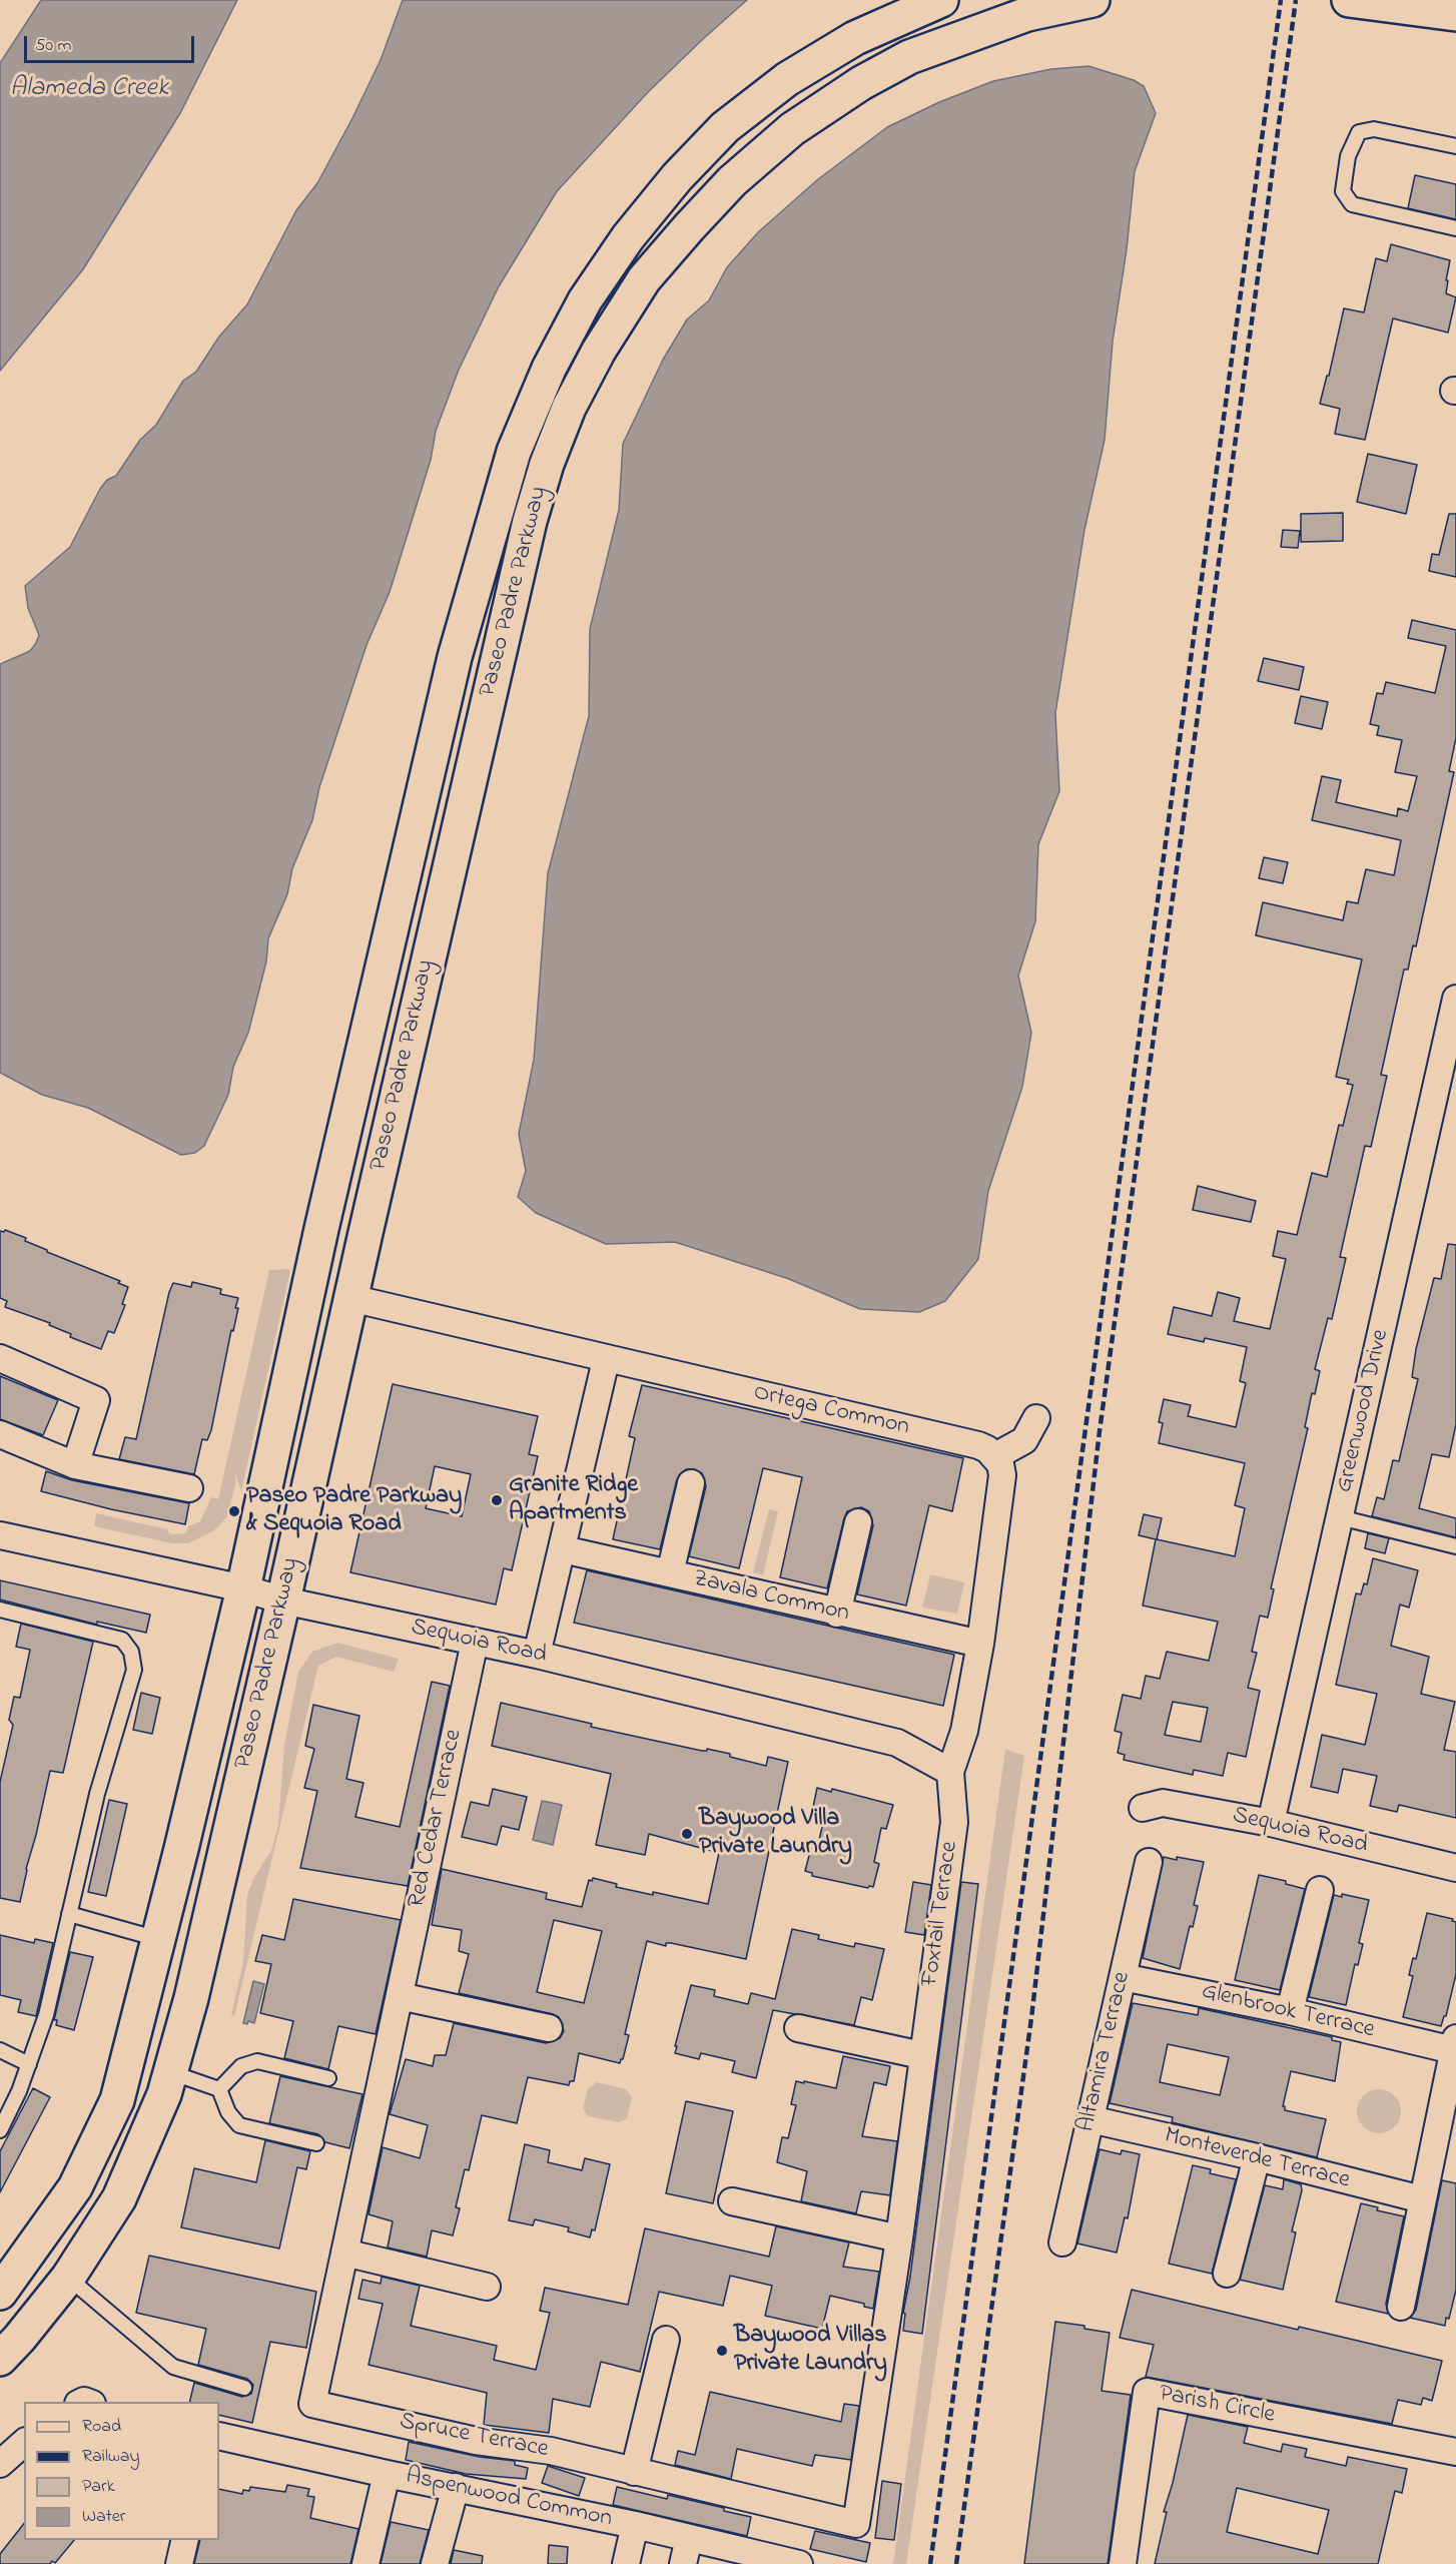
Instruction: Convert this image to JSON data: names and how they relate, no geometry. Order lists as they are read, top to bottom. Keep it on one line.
{"streets":{"main road":["Paseo Padre Parkway"],"street":["Ortega Common","Greenwood Drive","Zavala Common","Sequoia Road","Red Cedar Terrace","Foxtail Terrace","Glenbrook Terrace","Altamira Terrace","Monteverde Terrace","Parish Circle","Spruce Terrace","Aspenwood Common"]},"crossings":[["Paseo Padre Parkway","Ortega Common"],["Paseo Padre Parkway","Sequoia Road"],["Greenwood Drive","Sequoia Road"],["Sequoia Road","Red Cedar Terrace"],["Sequoia Road","Foxtail Terrace"],["Red Cedar Terrace","Spruce Terrace"],["Foxtail Terrace","Spruce Terrace"],["Glenbrook Terrace","Altamira Terrace"],["Altamira Terrace","Monteverde Terrace"]],"water":["Alameda Creek"],"places":["Granite Ridge Apartments","Paseo Padre Parkway & Sequoia Road","Baywood Villa Private Laundry","Baywood Villas Private Laundry"],"legend":["Road","Railway","Park","Water"],"scale_bar":"50 m"}
